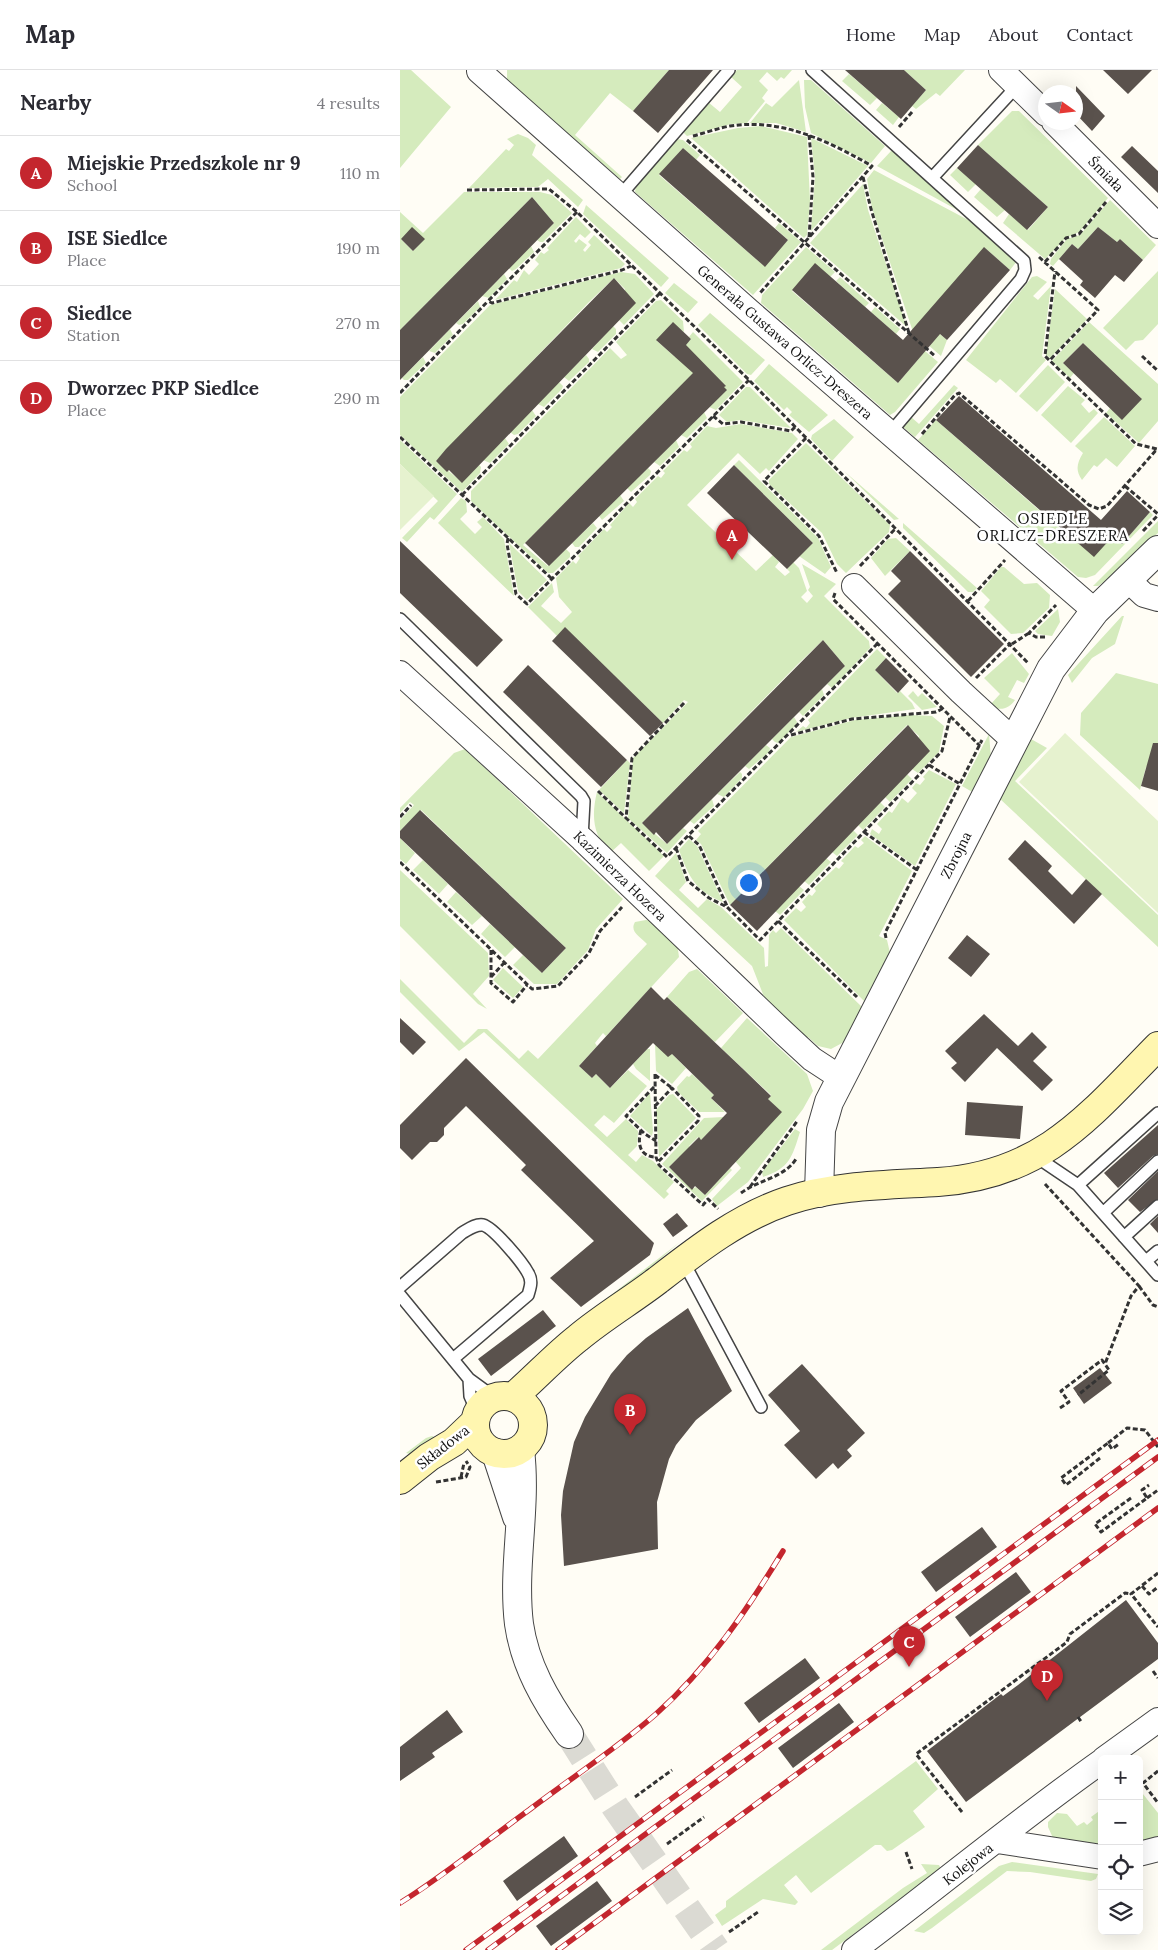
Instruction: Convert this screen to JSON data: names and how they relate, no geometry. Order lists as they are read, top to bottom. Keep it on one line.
{"streets":{"main road":["Składowa"],"street":["Śmiała","Generała Gustawa Orlicz-Dreszera","Zbrojna","Kazimierza Hozera","Kolejowa"]},"crossings":[["Generała Gustawa Orlicz-Dreszera","Zbrojna"],["Zbrojna","Kazimierza Hozera"],["Zbrojna","Składowa"]],"districts":["OSIEDLE ORLICZ-DRESZERA"],"north":"right","page":{"header":"Map","nav":["Home","Map","About","Contact"],"heading":["Nearby","4 results"],"list":[{"mark":"A","name":"Miejskie Przedszkole nr 9","note":"School","value":"110 m"},{"mark":"B","name":"ISE Siedlce","note":"Place","value":"190 m"},{"mark":"C","name":"Siedlce","note":"Station","value":"270 m"},{"mark":"D","name":"Dworzec PKP Siedlce","note":"Place","value":"290 m"}],"pins":["A","B","C","D"],"map_buttons":["+","−"]}}
